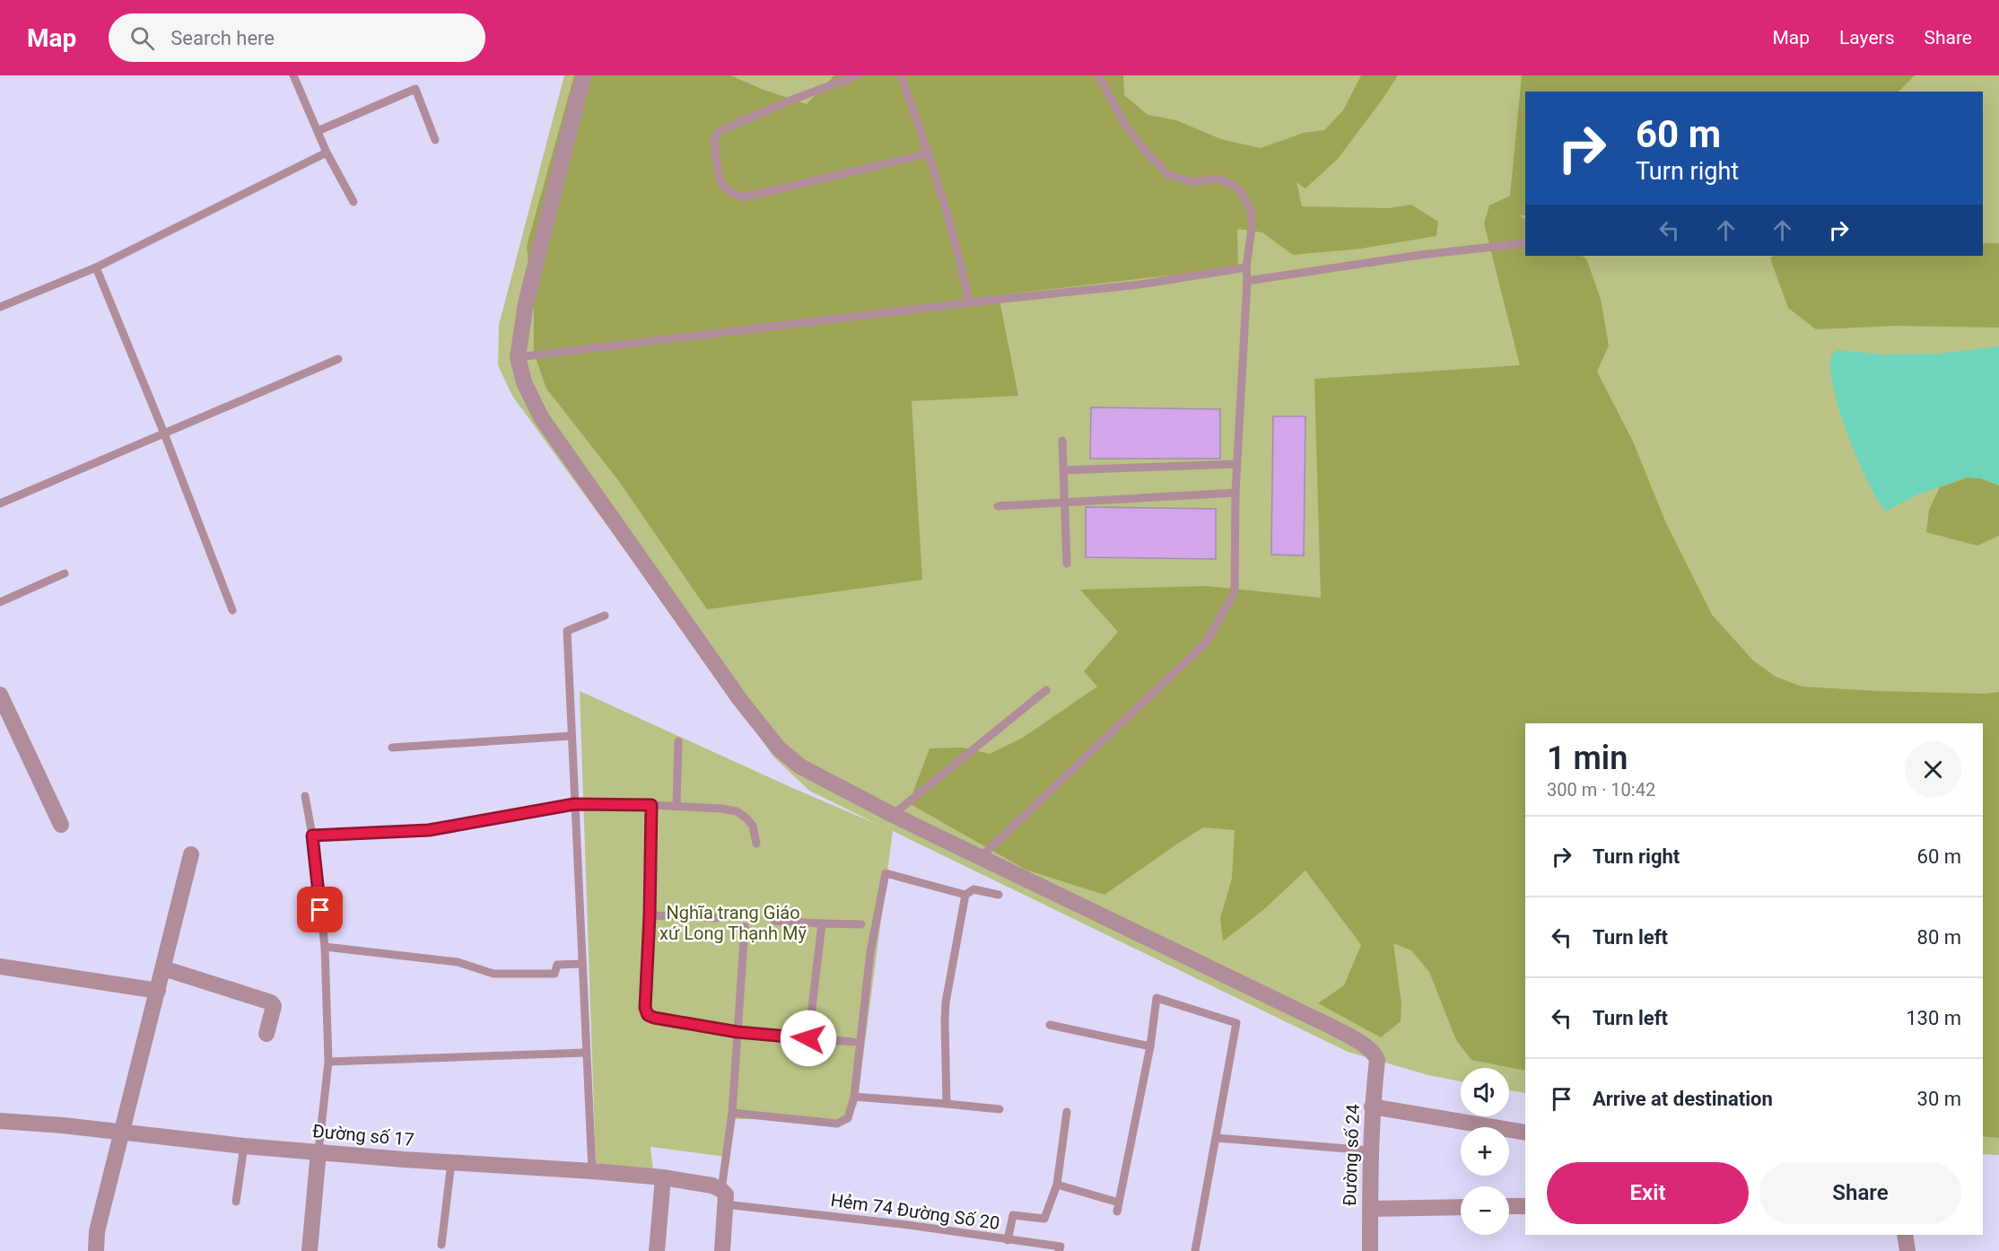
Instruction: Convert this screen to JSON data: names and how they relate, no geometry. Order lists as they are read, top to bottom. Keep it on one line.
{"streets":{"street":["Đường số 17","Đường số 24"],"lane":["Hẻm 74 Đường Số 20"]},"crossings":[["Đường số 17","Hẻm 74 Đường Số 20"]],"parks":["Nghĩa trang Giáo xứ Long Thạnh Mỹ"],"page":{"header":"Map","search":"Search here","nav":["Map","Layers","Share"],"turn":["60 m","Turn right"],"heading":["1 min","300 m · 10:42"],"list":[{"name":"Turn right","value":"60 m"},{"name":"Turn left","value":"80 m"},{"name":"Turn left","value":"130 m"},{"name":"Arrive at destination","value":"30 m"}],"map_buttons":["+","−"],"buttons":["Exit","Share"]}}
